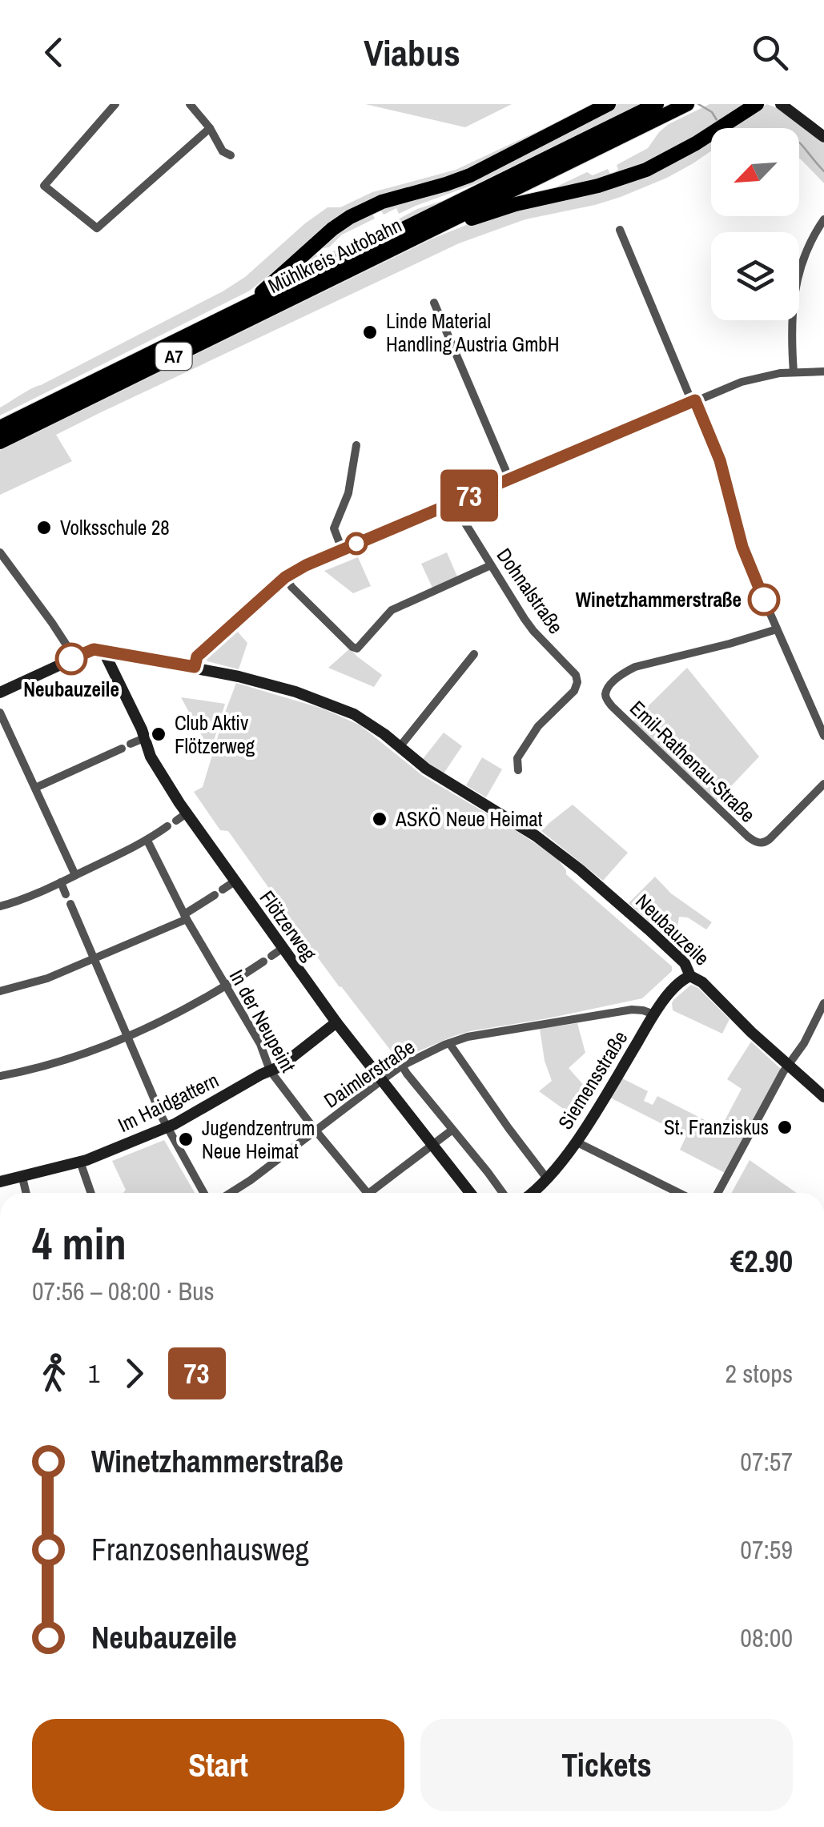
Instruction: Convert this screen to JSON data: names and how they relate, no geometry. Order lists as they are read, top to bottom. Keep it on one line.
{"streets":{"highway":["Mühlkreis Autobahn","A7"],"street":["Dohnalstraße","Emil-Rathenau-Straße","Flötzerweg","Neubauzeile","In der Neupeint","Daimlerstraße","Siemensstraße","Im Haidgattern"]},"crossings":[["Flötzerweg","Neubauzeile"],["Flötzerweg","Daimlerstraße"],["Flötzerweg","Im Haidgattern"],["Neubauzeile","Siemensstraße"],["In der Neupeint","Daimlerstraße"],["In der Neupeint","Im Haidgattern"],["Daimlerstraße","Siemensstraße"]],"places":["Linde Material Handling Austria GmbH","Volksschule 28","Winetzhammerstraße","Neubauzeile","Club Aktiv Flötzerweg","ASKÖ Neue Heimat","St. Franziskus","Jugendzentrum Neue Heimat"],"lines":["bus line 73"],"north":"bottom left","page":{"header":"Viabus","on_map":"73","heading":["4 min","07:56 – 08:00 · Bus","€2.90"],"legs":["1","73","2 stops"],"list":[{"name":"Winetzhammerstraße","value":"07:57"},{"name":"Franzosenhausweg","value":"07:59"},{"name":"Neubauzeile","value":"08:00"}],"buttons":["Start","Tickets"]}}
